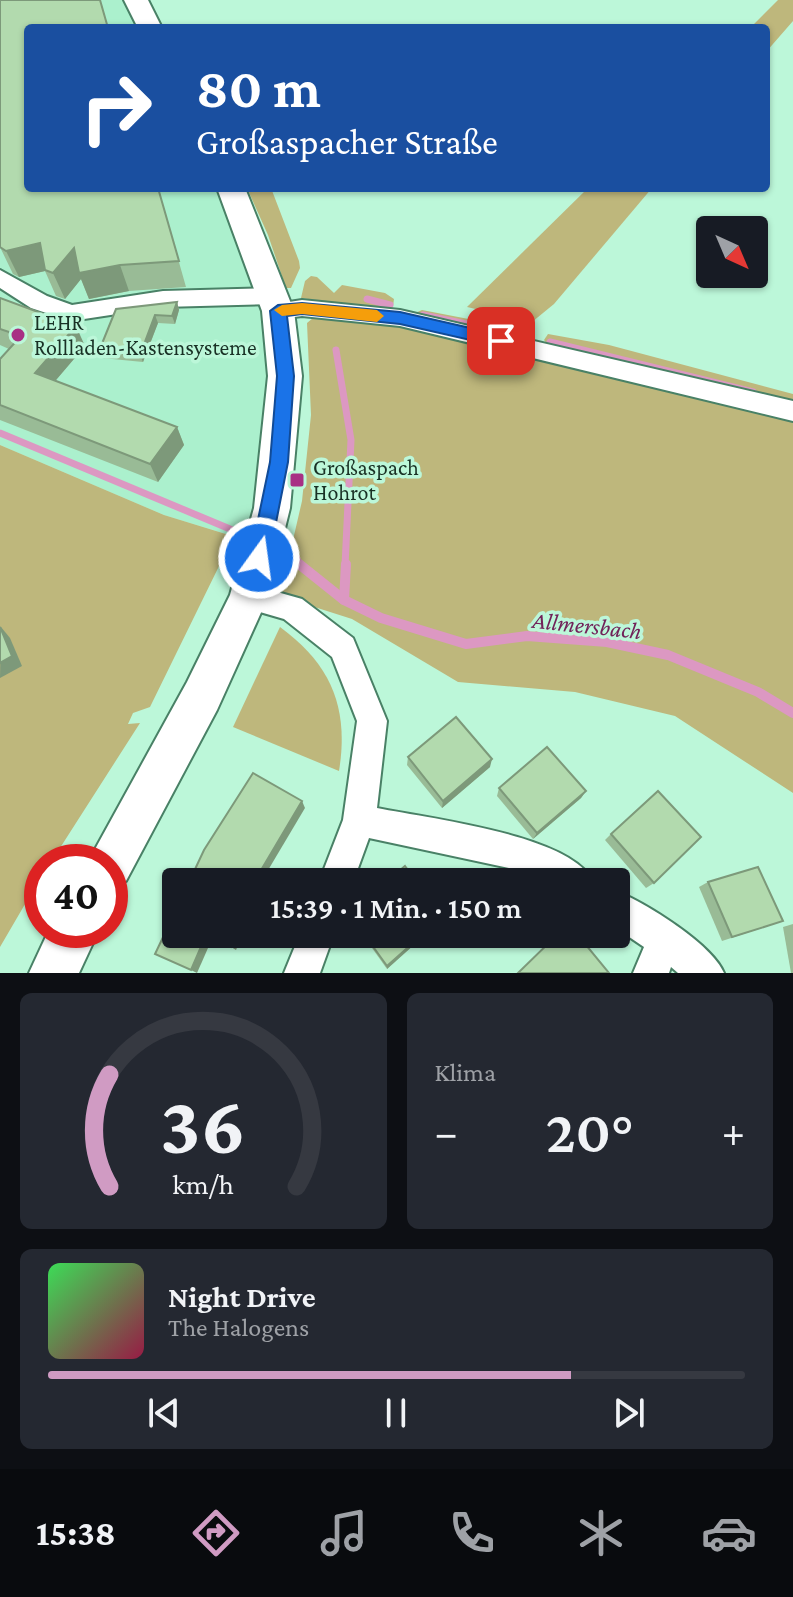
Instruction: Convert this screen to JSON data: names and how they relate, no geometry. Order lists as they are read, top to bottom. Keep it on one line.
{"water":["Allmersbach"],"places":{"other":["LEHR Rollladen-Kastensysteme"],"transit":["Großaspach Hohrot"]},"north":"bottom right","page":{"turn":["80 m","Großaspacher Straße"],"limit":"40","trip":"15:39 · 1 Min. · 150 m","tile":"Klima","heat":["−","20°","+"],"song":["Night Drive","The Halogens"],"tabs":"15:38","gauge":["36","km/h"]}}
